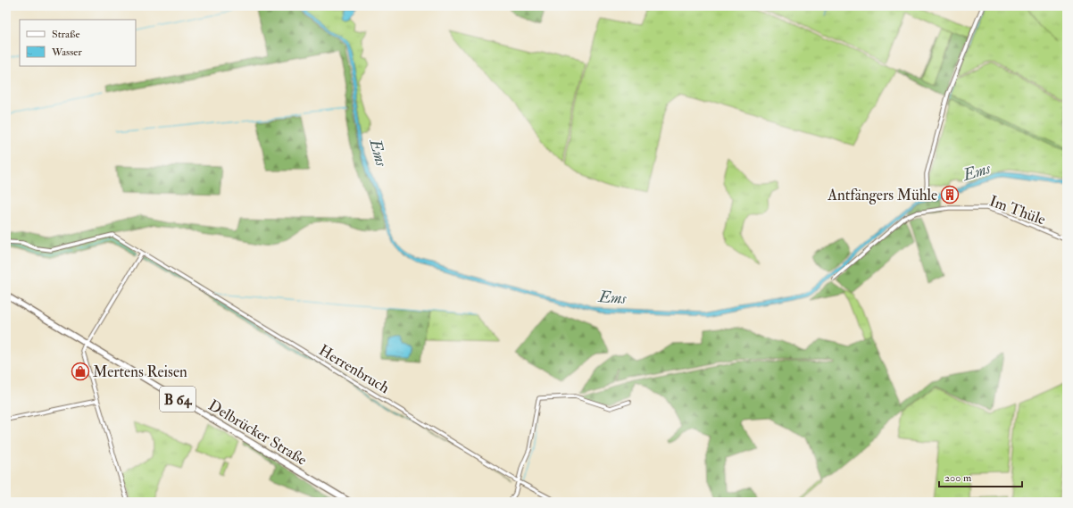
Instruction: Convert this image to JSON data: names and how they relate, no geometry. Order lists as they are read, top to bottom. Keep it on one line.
{"streets":{"main road":["B 64","Delbrücker Straße"],"street":["Im Thüle","Herrenbruch"]},"water":["Ems"],"places":{"building":["Antfängers Mühle"],"shop":["Mertens Reisen"]},"legend":["Straße","Wasser"],"scale_bar":"200 m"}
